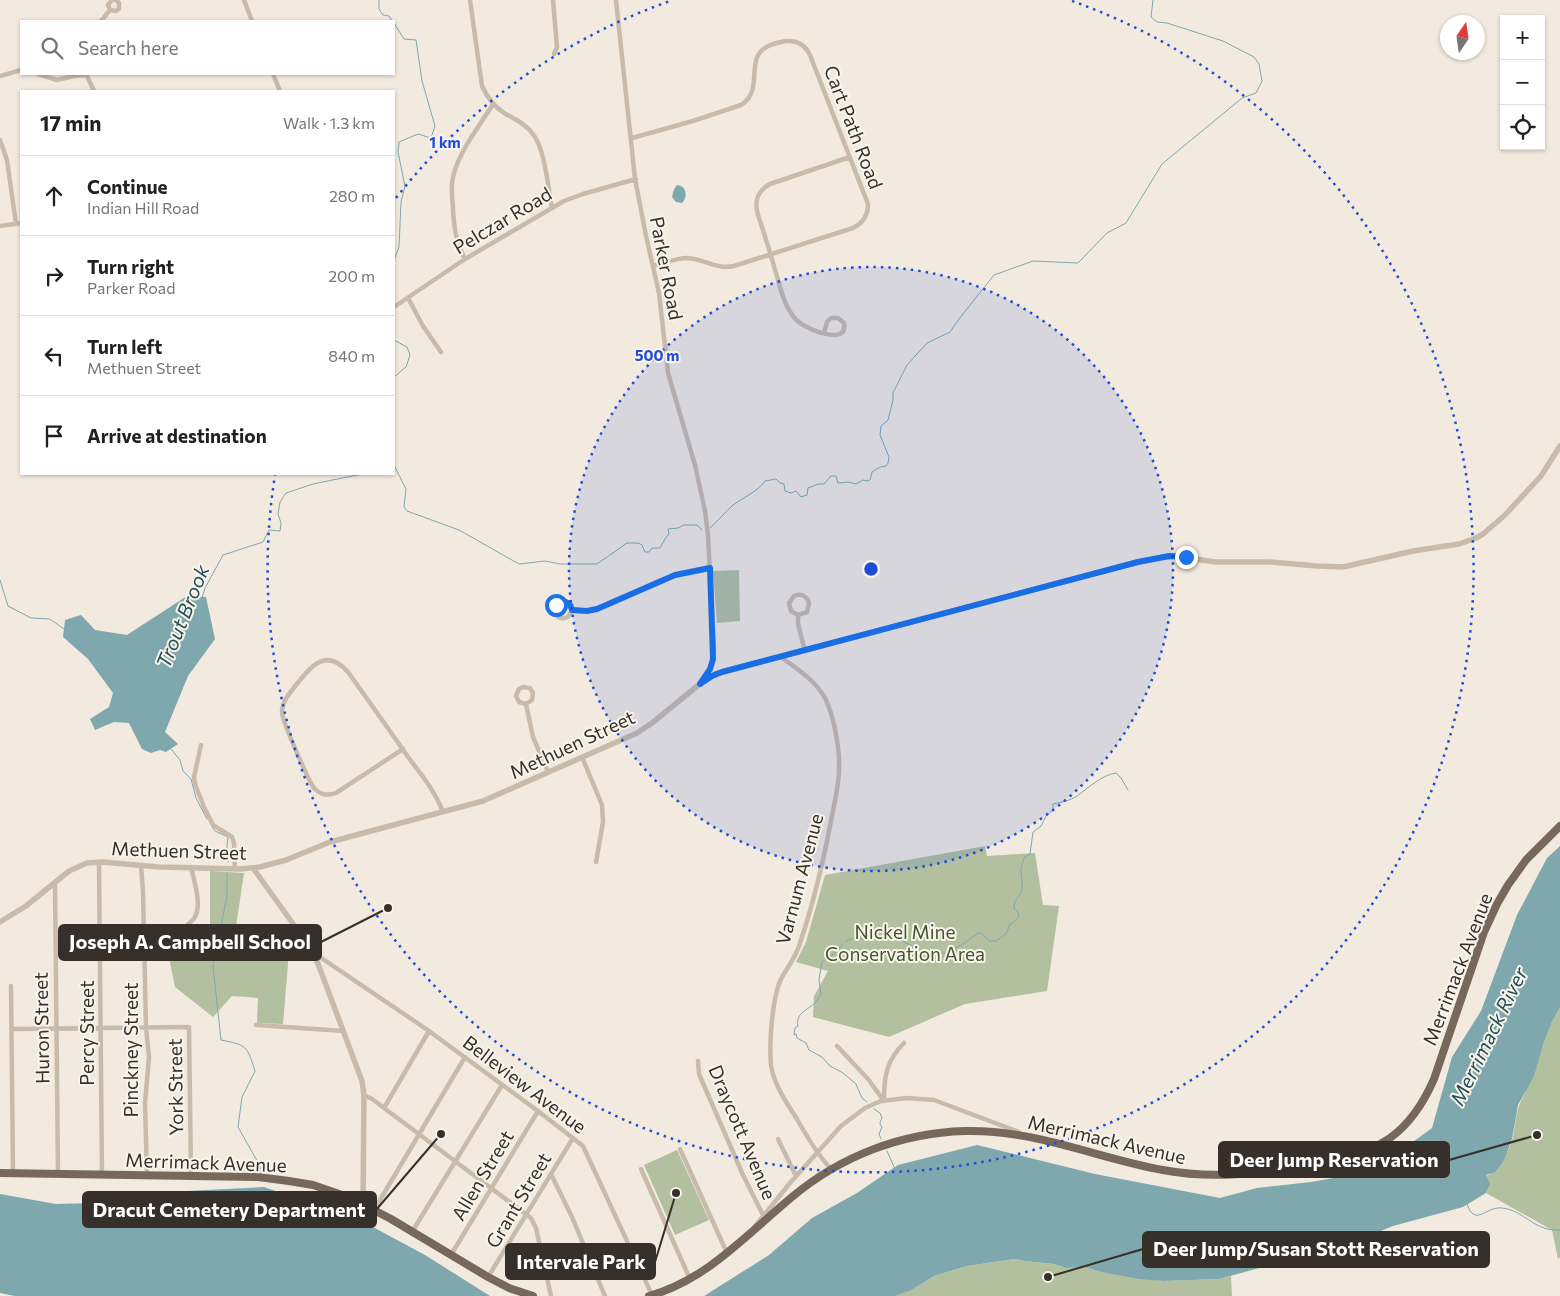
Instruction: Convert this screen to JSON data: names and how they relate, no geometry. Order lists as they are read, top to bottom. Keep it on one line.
{"streets":{"main road":["Merrimack Avenue"],"street":["Cart Path Road","Pelczar Road","Parker Road","Methuen Street","Varnum Avenue","Huron Street","Percy Street","Pinckney Street","Belleview Avenue","York Street","Draycott Avenue","Allen Street","Grant Street"]},"crossings":[["Cart Path Road","Parker Road"],["Pelczar Road","Parker Road"],["Parker Road","Methuen Street"],["Methuen Street","Varnum Avenue"],["Methuen Street","Huron Street"],["Methuen Street","Percy Street"],["Methuen Street","Pinckney Street"],["Varnum Avenue","Merrimack Avenue"],["Merrimack Avenue","Huron Street"],["Merrimack Avenue","Percy Street"],["Merrimack Avenue","Pinckney Street"],["Merrimack Avenue","Belleview Avenue"],["Merrimack Avenue","York Street"],["Merrimack Avenue","Allen Street"],["Merrimack Avenue","Grant Street"],["Pinckney Street","York Street"],["Belleview Avenue","Allen Street"],["Belleview Avenue","Grant Street"]],"water":["Trout Brook","Merrimack River"],"parks":["Nickel Mine Conservation Area"],"places":["Joseph A. Campbell School","Dracut Cemetery Department","Deer Jump Reservation","Intervale Park","Deer Jump/Susan Stott Reservation"],"north":"top","page":{"map_buttons":["+","−"],"search":"Search here","heading":["17 min","Walk · 1.3 km"],"list":[["Continue","Indian Hill Road","280 m"],["Turn right","Parker Road","200 m"],["Turn left","Methuen Street","840 m"],"Arrive at destination"]},"rings":["1 km","500 m"]}
